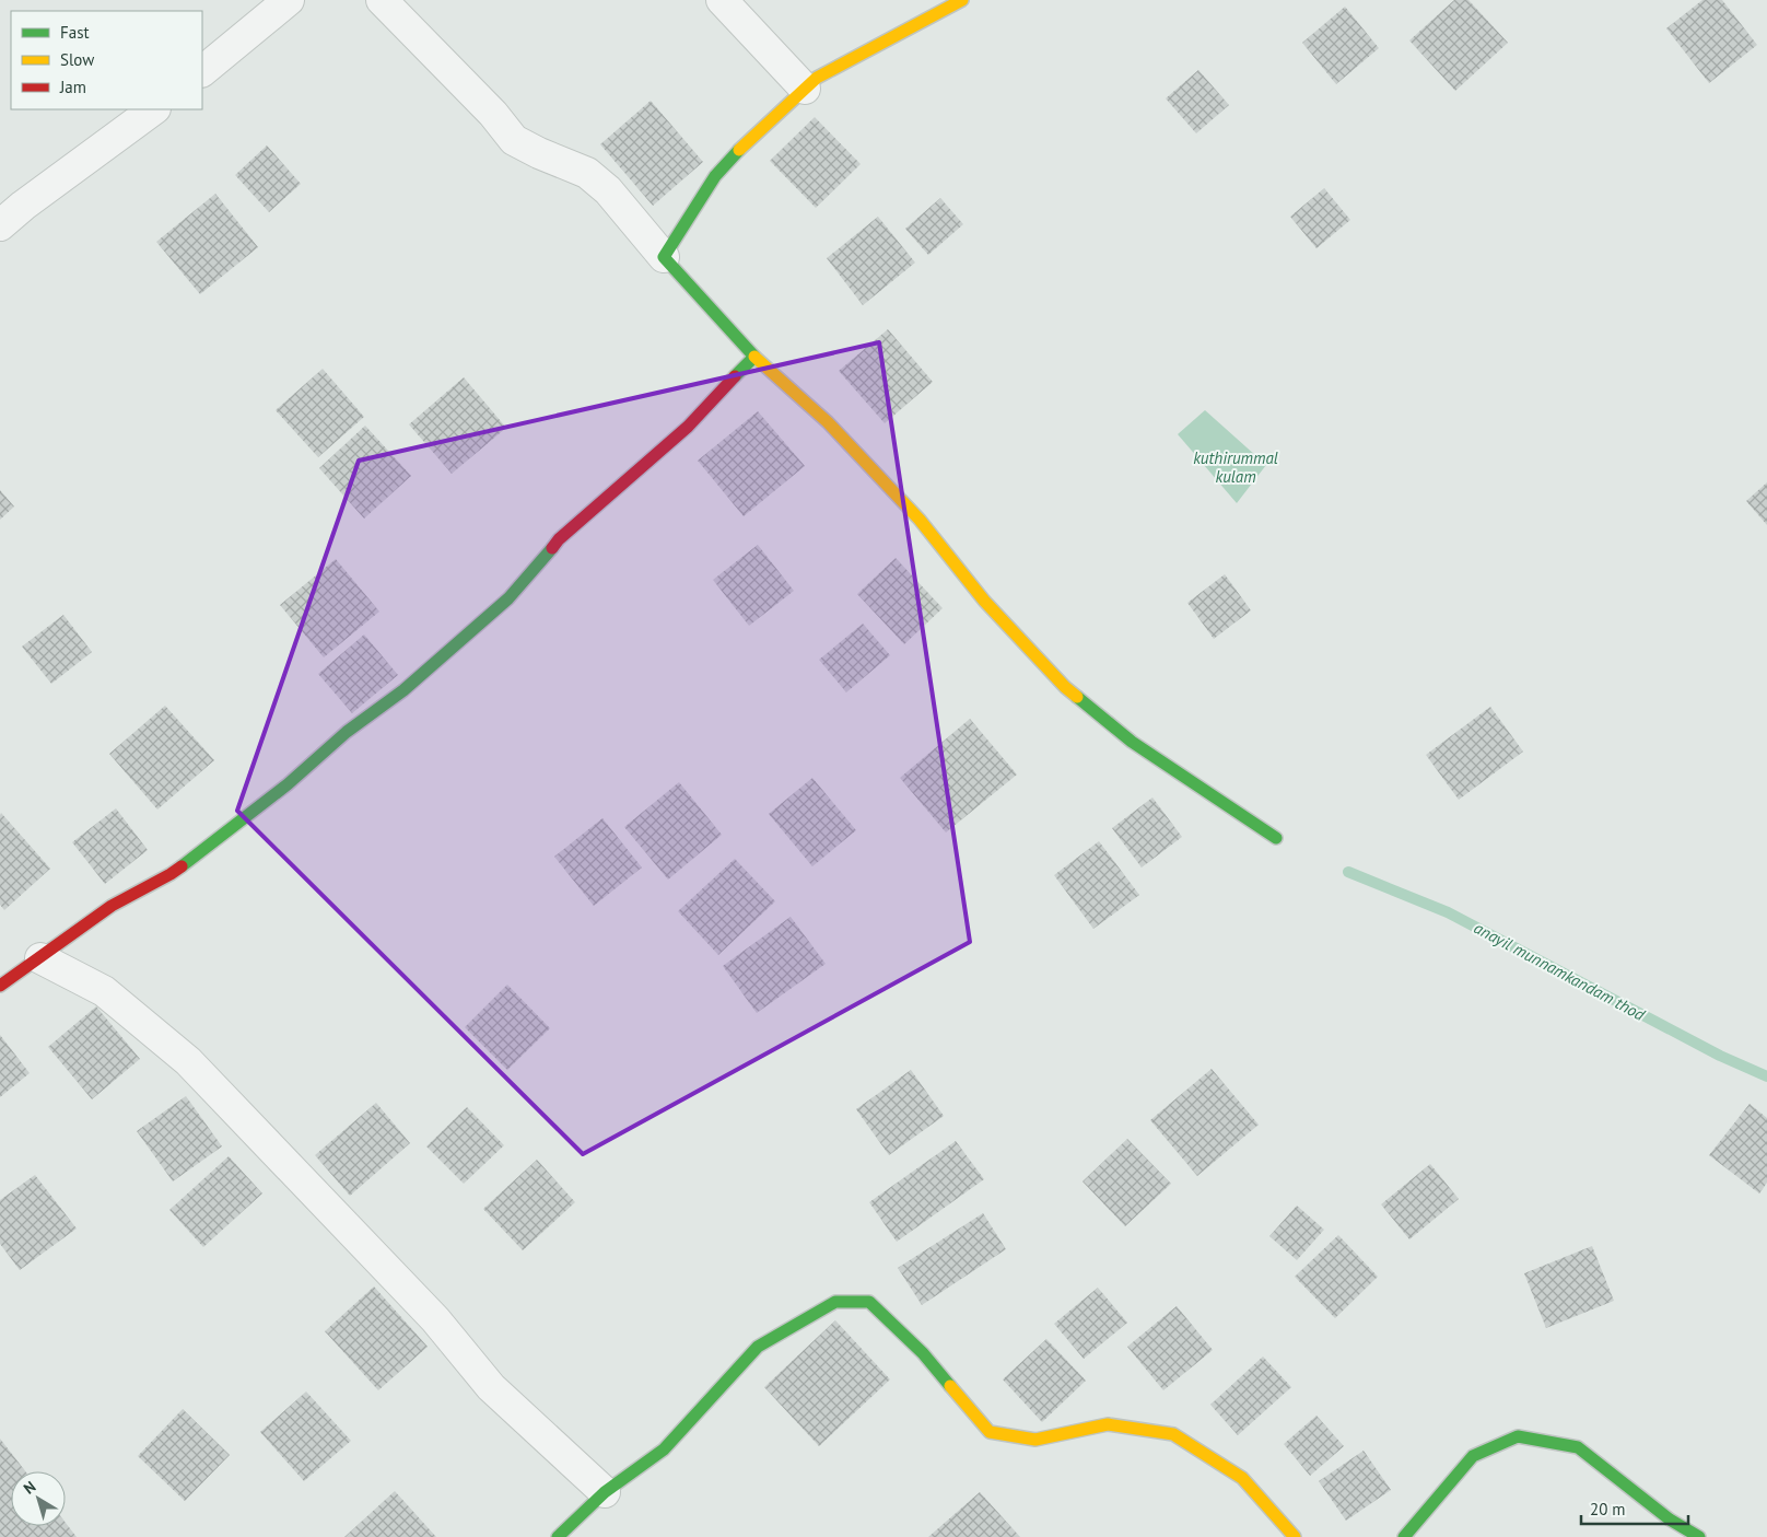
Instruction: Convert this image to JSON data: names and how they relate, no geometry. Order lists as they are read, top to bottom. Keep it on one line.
{"water":["kuthirummal kulam","anayil munnamkandam thod"],"legend":["Fast","Slow","Jam"],"scale_bar":"20 m","north":"top left"}
